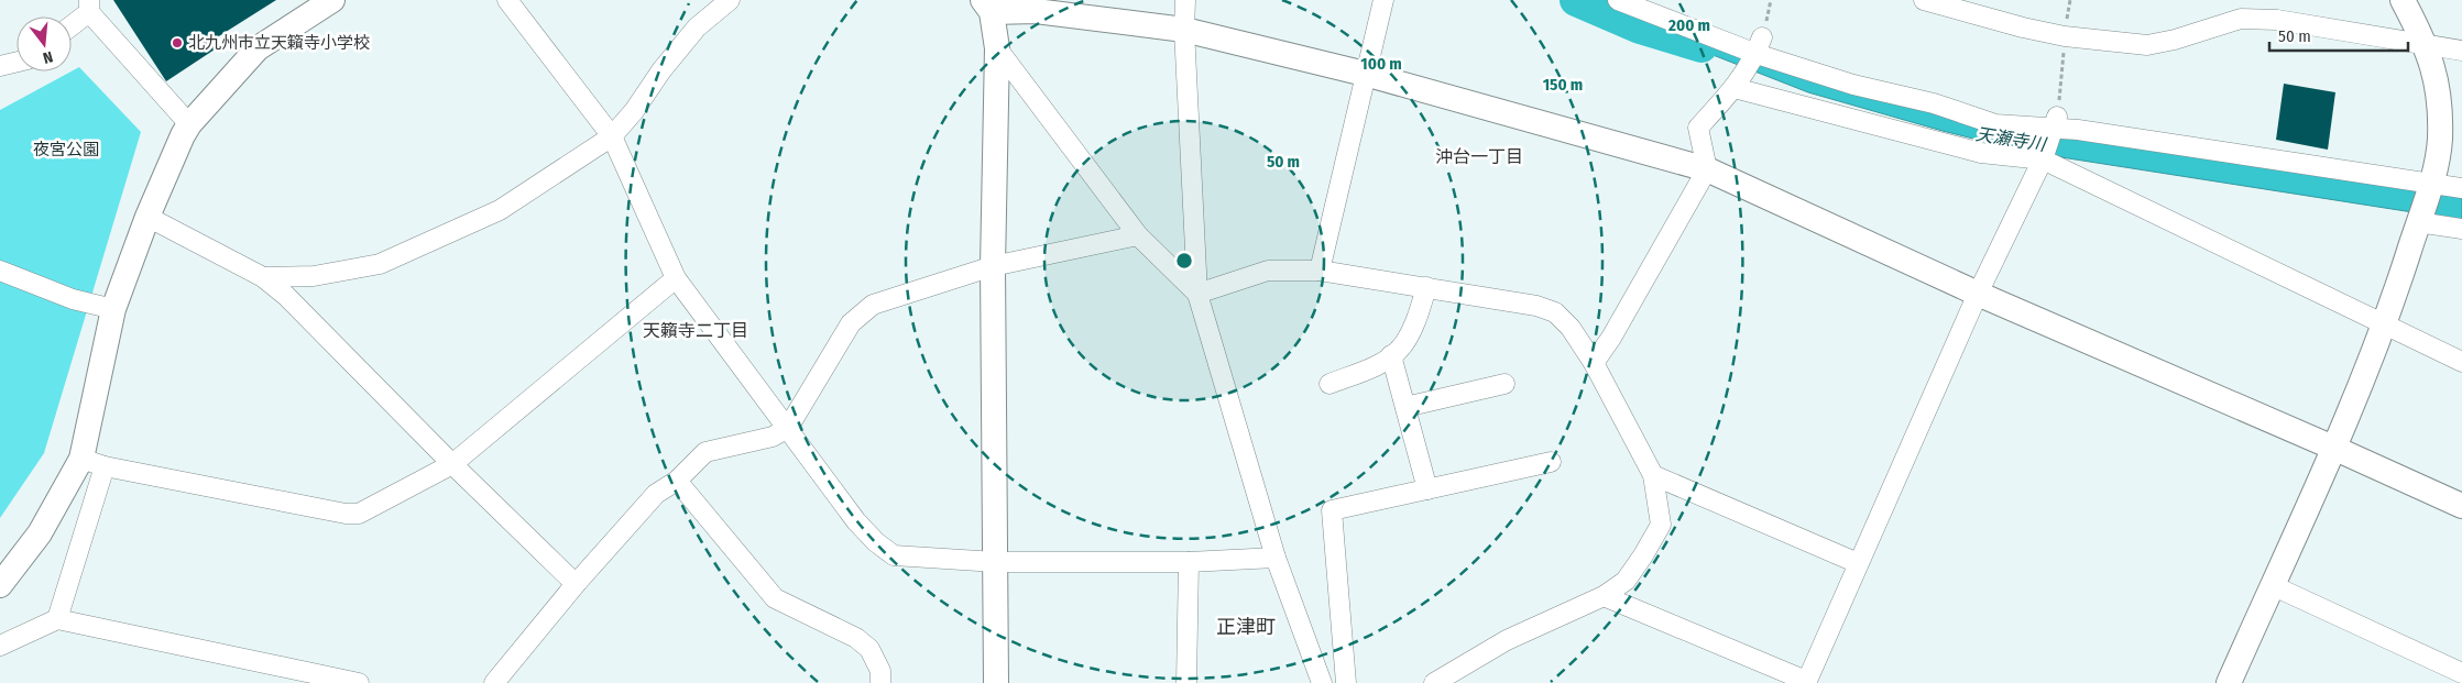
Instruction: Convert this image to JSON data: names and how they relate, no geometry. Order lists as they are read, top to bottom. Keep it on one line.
{"districts":["沖台一丁目","天籟寺二丁目","正津町"],"water":["天瀬寺川"],"parks":["夜宮公園"],"places":["北九州市立天籟寺小学校"],"scale_bar":"50 m","north":"bottom","rings":["200 m","100 m","150 m","50 m"]}
